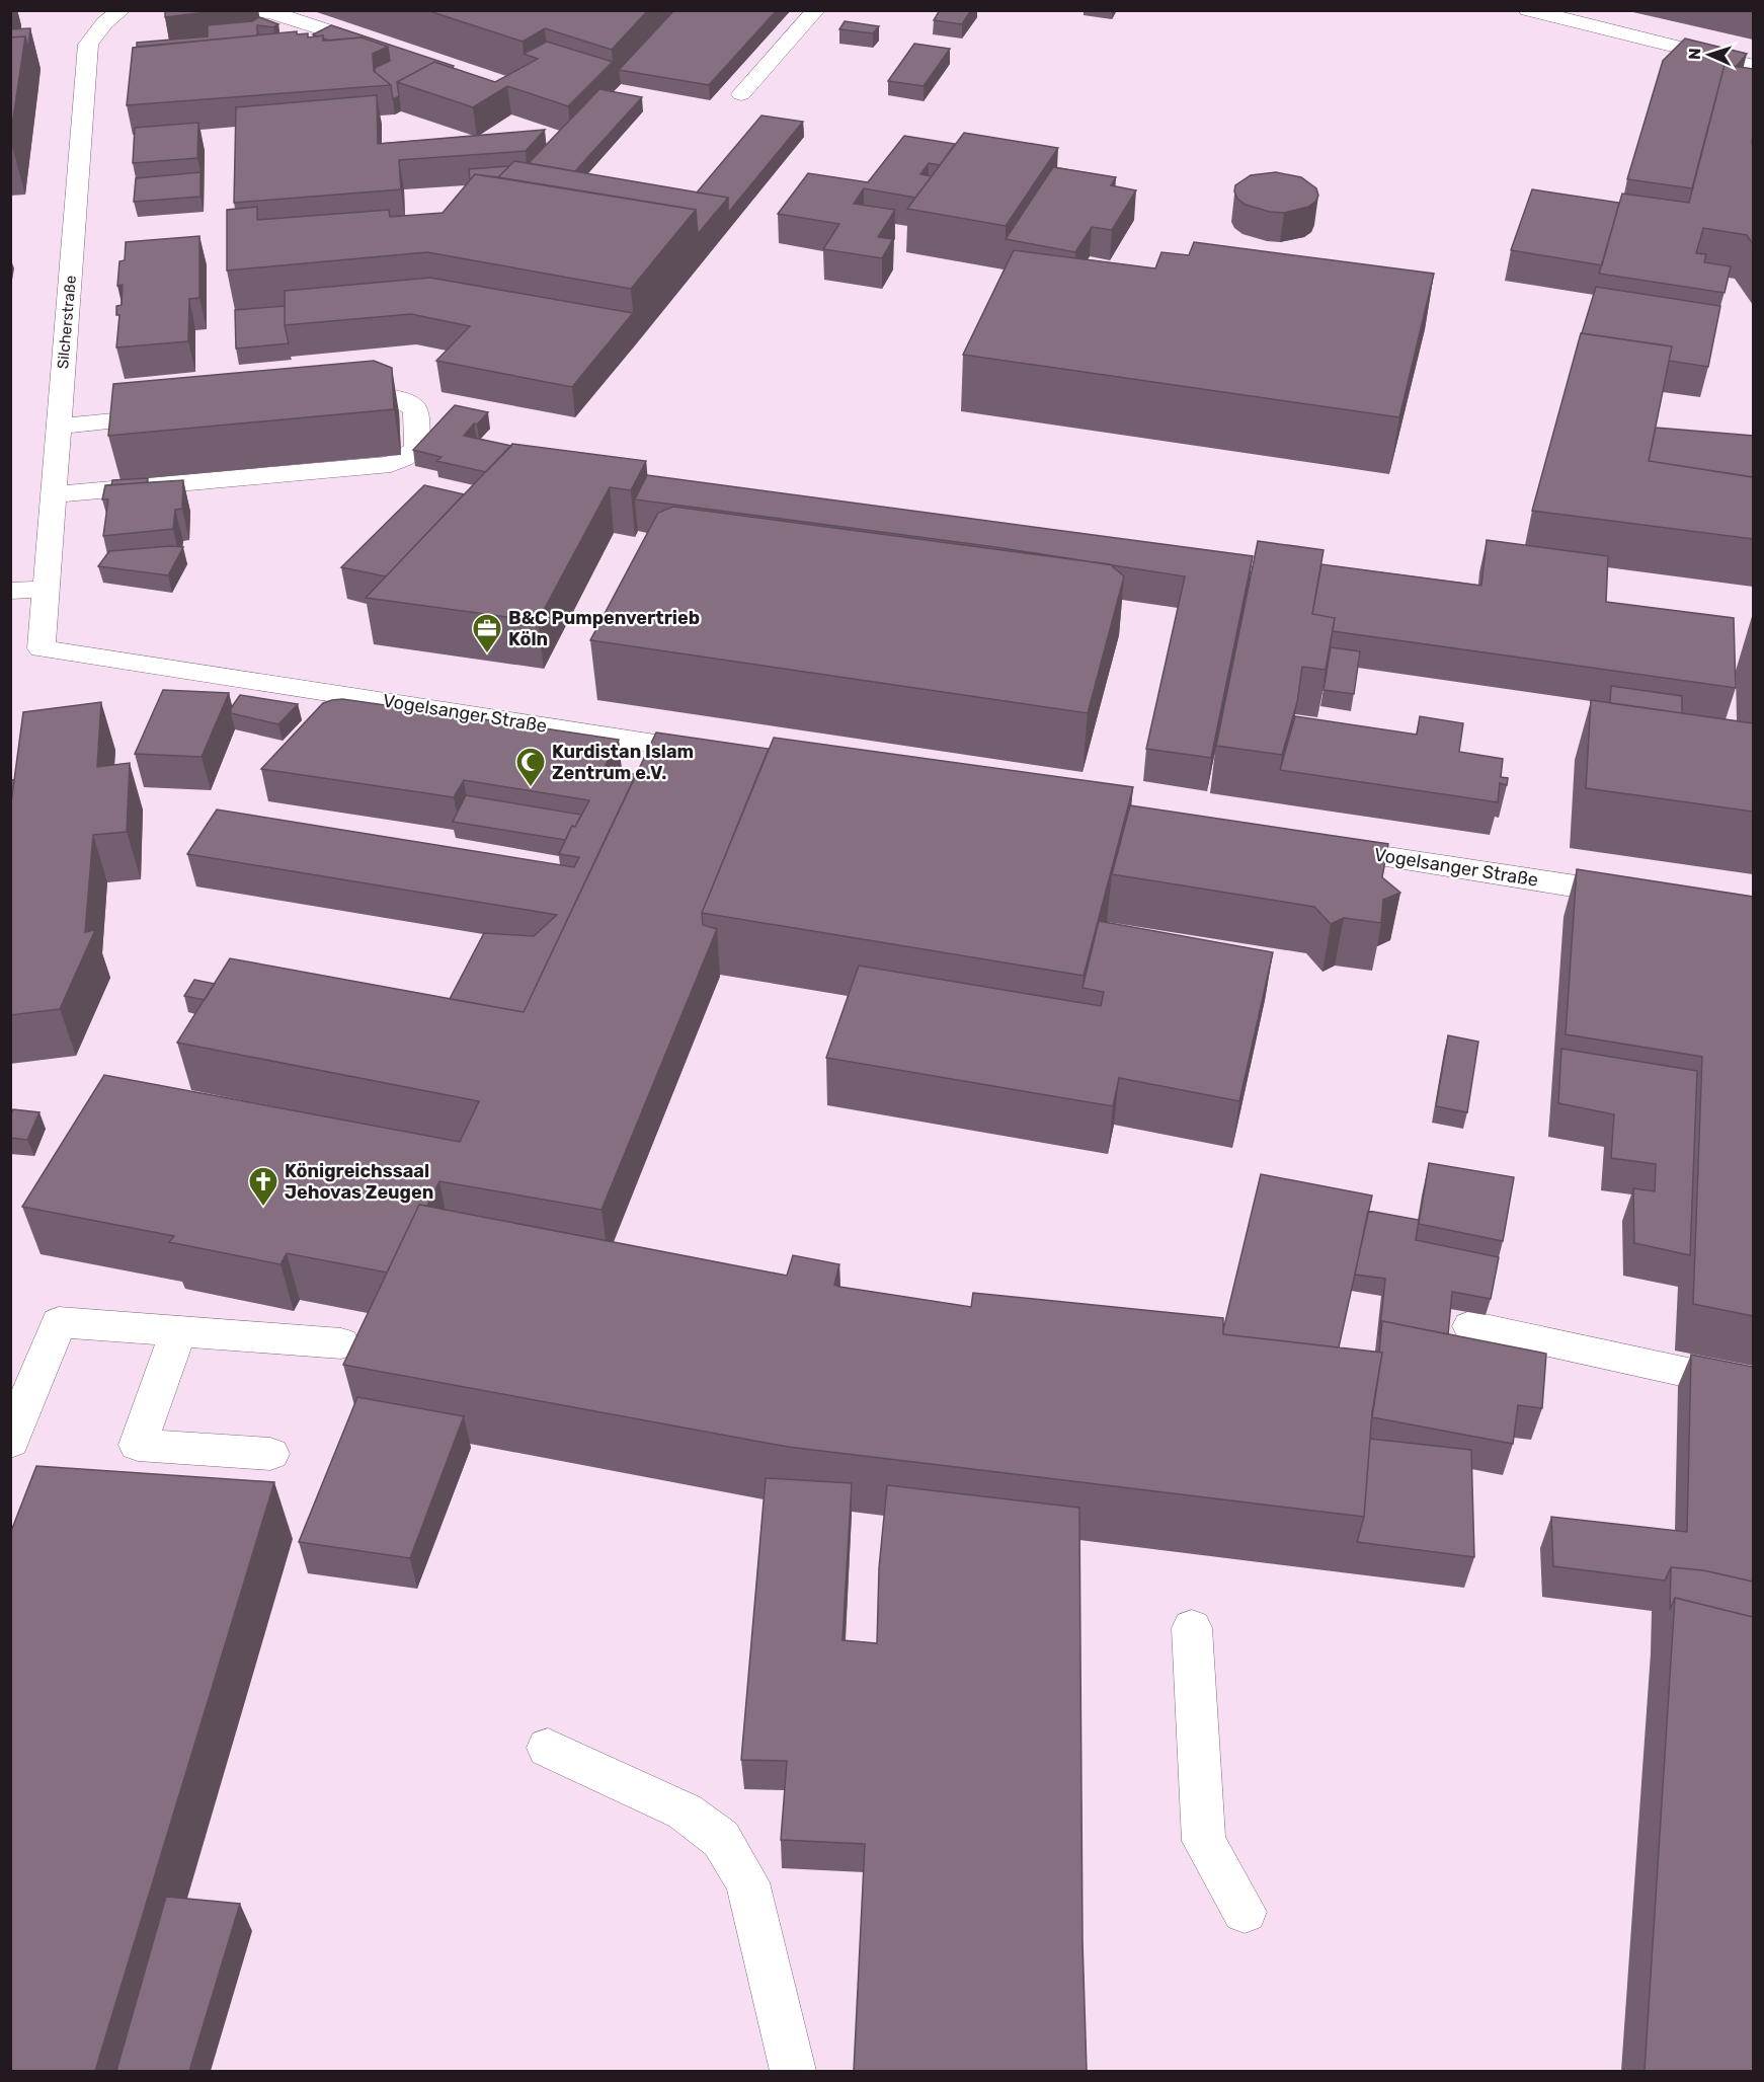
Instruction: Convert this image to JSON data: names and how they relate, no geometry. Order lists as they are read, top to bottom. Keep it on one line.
{"streets":{"street":["Silcherstraße","Vogelsanger Straße"]},"crossings":[["Silcherstraße","Vogelsanger Straße"]],"places":{"office":["B&C Pumpenvertrieb Köln"],"mosque":["Kurdistan Islam Zentrum e.V."],"church":["Königreichssaal Jehovas Zeugen"]},"north":"left"}
